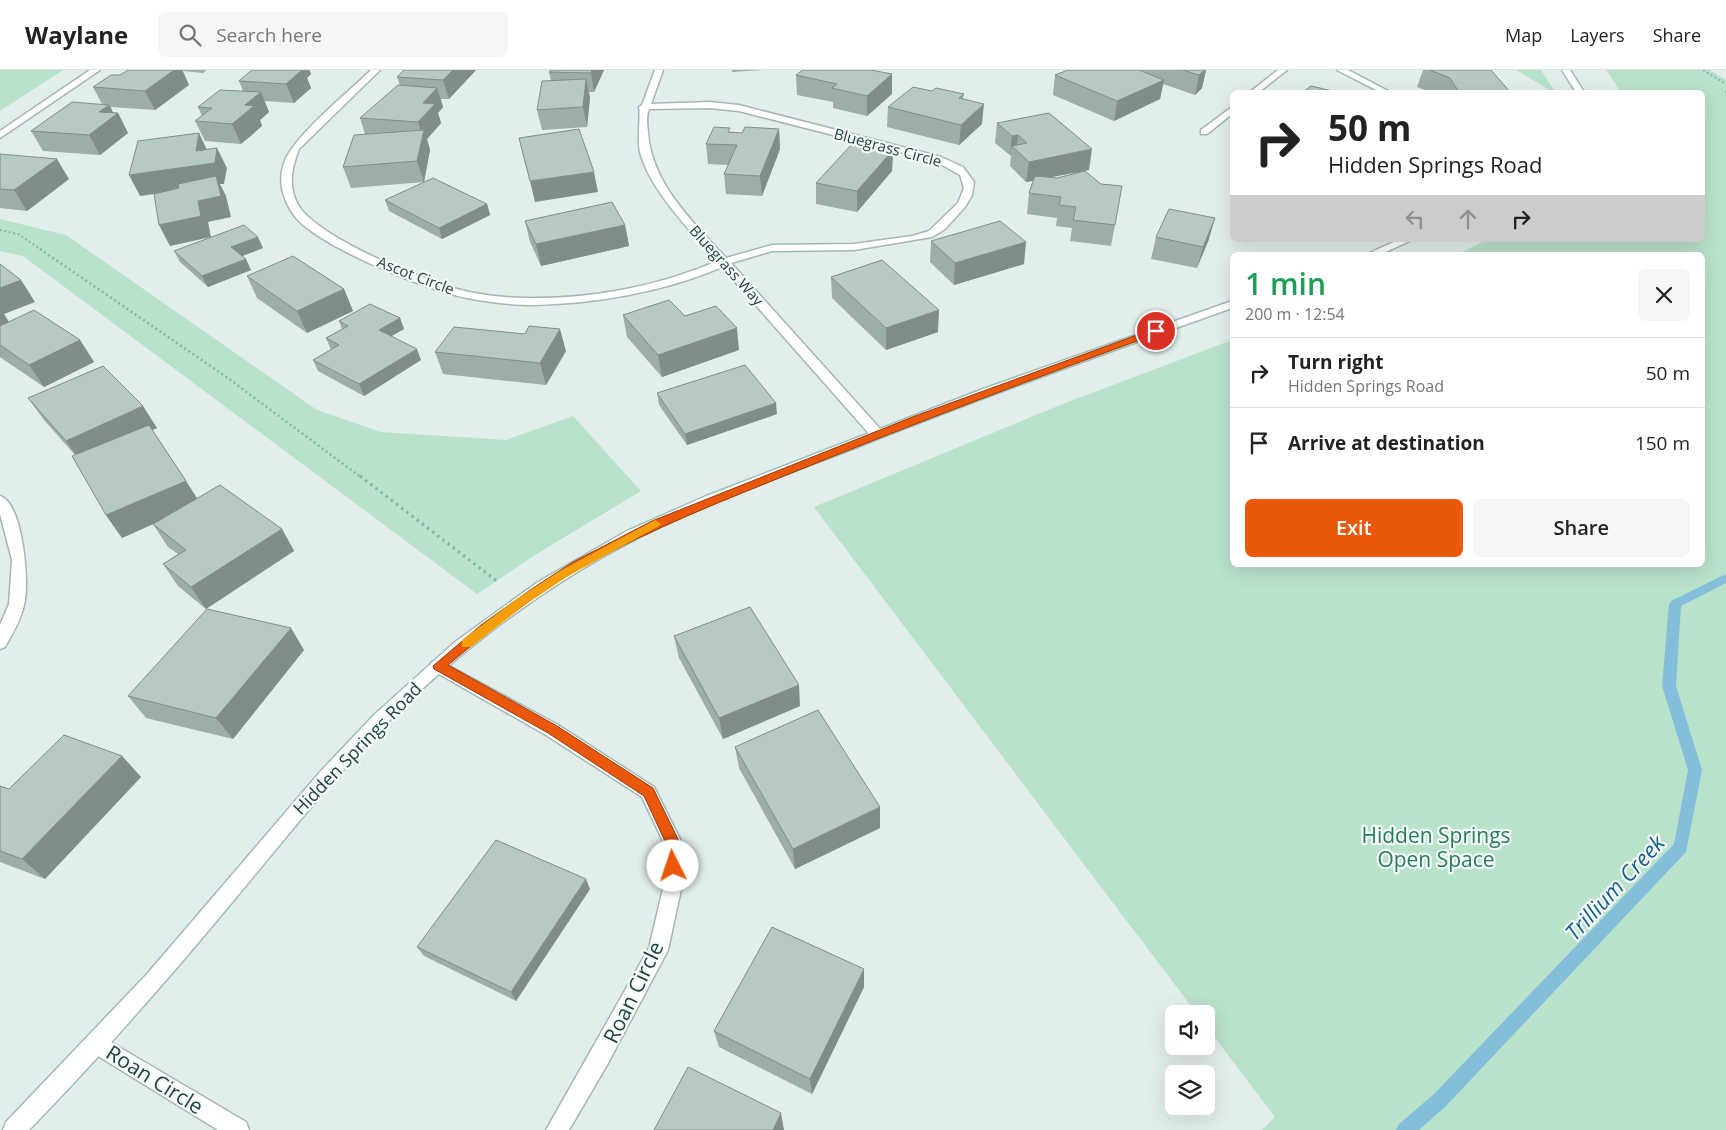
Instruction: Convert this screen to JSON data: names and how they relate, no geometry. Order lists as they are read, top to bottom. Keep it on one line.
{"streets":{"street":["Bluegrass Circle","Bluegrass Way","Ascot Circle","Hidden Springs Road","Roan Circle"]},"crossings":[["Bluegrass Circle","Bluegrass Way"],["Bluegrass Circle","Ascot Circle"],["Bluegrass Way","Ascot Circle"],["Bluegrass Way","Hidden Springs Road"],["Hidden Springs Road","Roan Circle"]],"water":["Trillium Creek"],"parks":["Hidden Springs Open Space"],"page":{"header":"Waylane","search":"Search here","nav":["Map","Layers","Share"],"turn":["50 m","Hidden Springs Road"],"heading":["1 min","200 m · 12:54"],"list":[{"name":"Turn right","note":"Hidden Springs Road","value":"50 m"},{"name":"Arrive at destination","value":"150 m"}],"buttons":["Exit","Share"]}}
